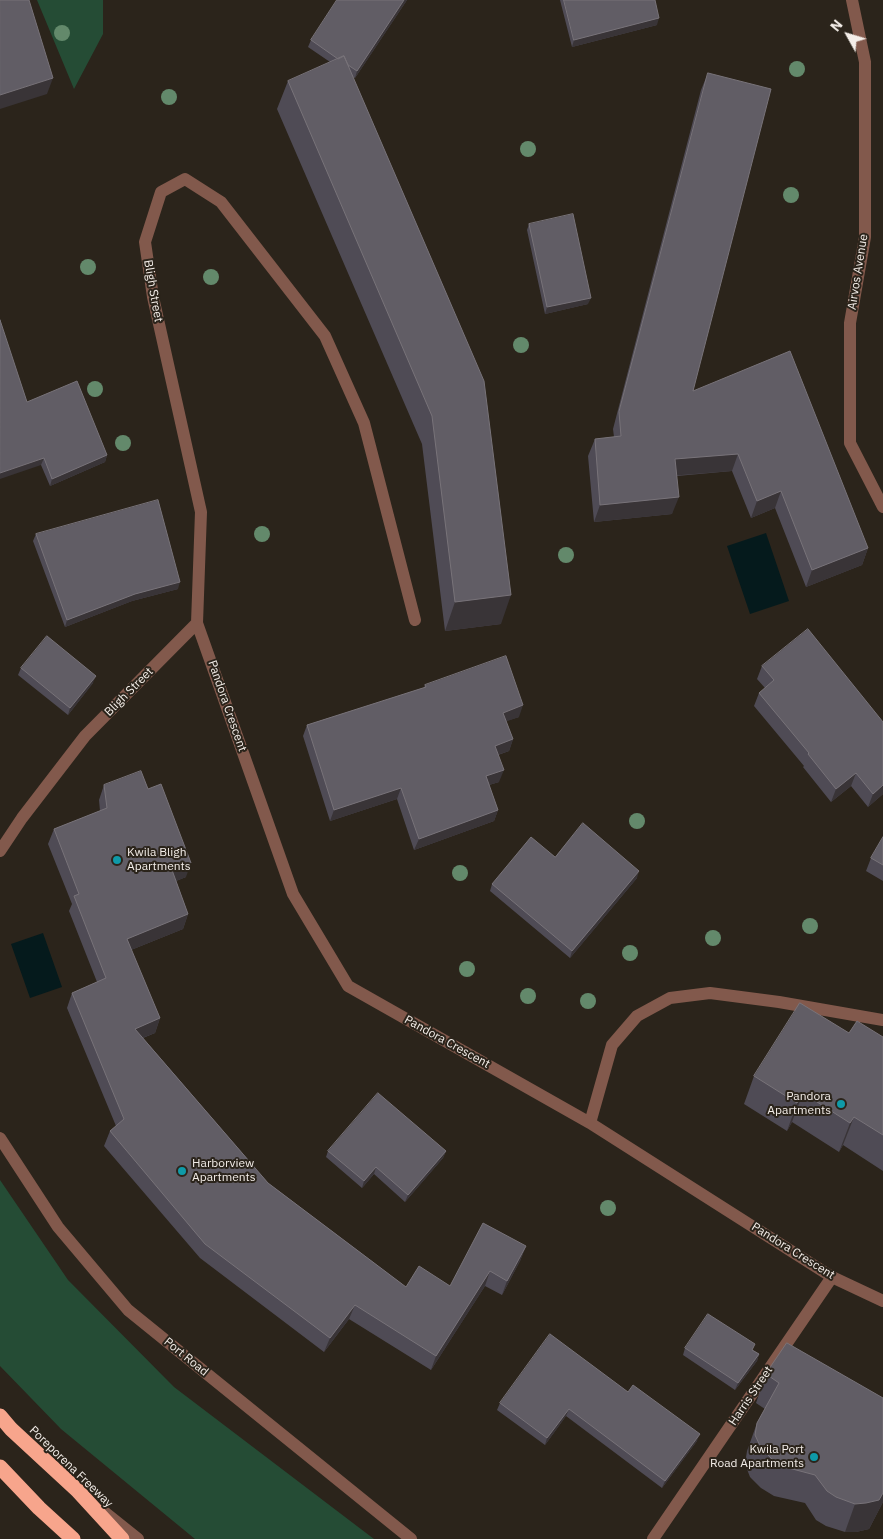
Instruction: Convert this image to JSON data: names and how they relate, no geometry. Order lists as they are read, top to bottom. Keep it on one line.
{"streets":{"highway":["Poreporena Freeway"],"street":["Airvos Avenue","Bligh Street","Pandora Crescent","Port Road","Harris Street"]},"crossings":[["Bligh Street","Pandora Crescent"],["Pandora Crescent","Harris Street"]],"places":["Kwila Bligh Apartments","Pandora Apartments","Harborview Apartments","Kwila Port Road Apartments"],"north":"top left"}
